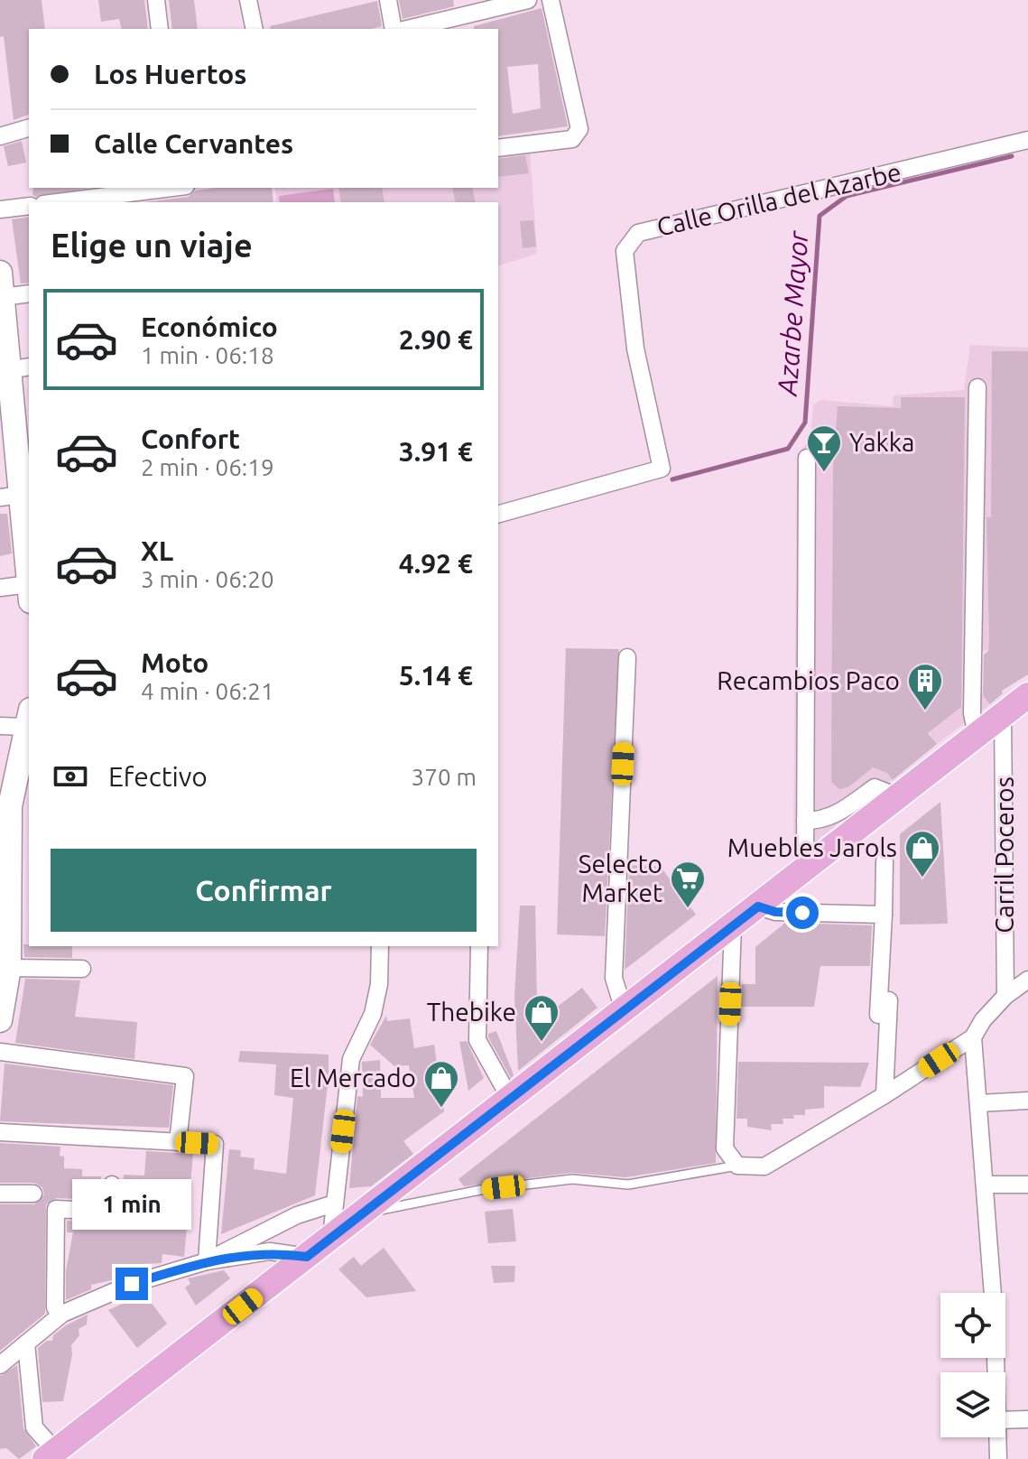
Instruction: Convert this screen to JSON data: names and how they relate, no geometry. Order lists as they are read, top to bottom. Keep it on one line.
{"streets":{"street":["Calle Orilla del Azarbe","Carril Poceros"]},"water":["Azarbe Mayor"],"places":{"bar":["Yakka"],"building":["Recambios Paco"],"shop":["Muebles Jarols","Thebike","El Mercado"],"supermarket":["Selecto Market"]},"page":{"banner":["Los Huertos","Calle Cervantes"],"heading":"Elige un viaje","list":[{"name":"Económico","note":"1 min · 06:18","value":"2.90 €"},{"name":"Confort","note":"2 min · 06:19","value":"3.91 €"},{"name":"XL","note":"3 min · 06:20","value":"4.92 €"},{"name":"Moto","note":"4 min · 06:21","value":"5.14 €"}],"pay":["Efectivo","370 m"],"buttons":"Confirmar","bubble":"1 min"}}
